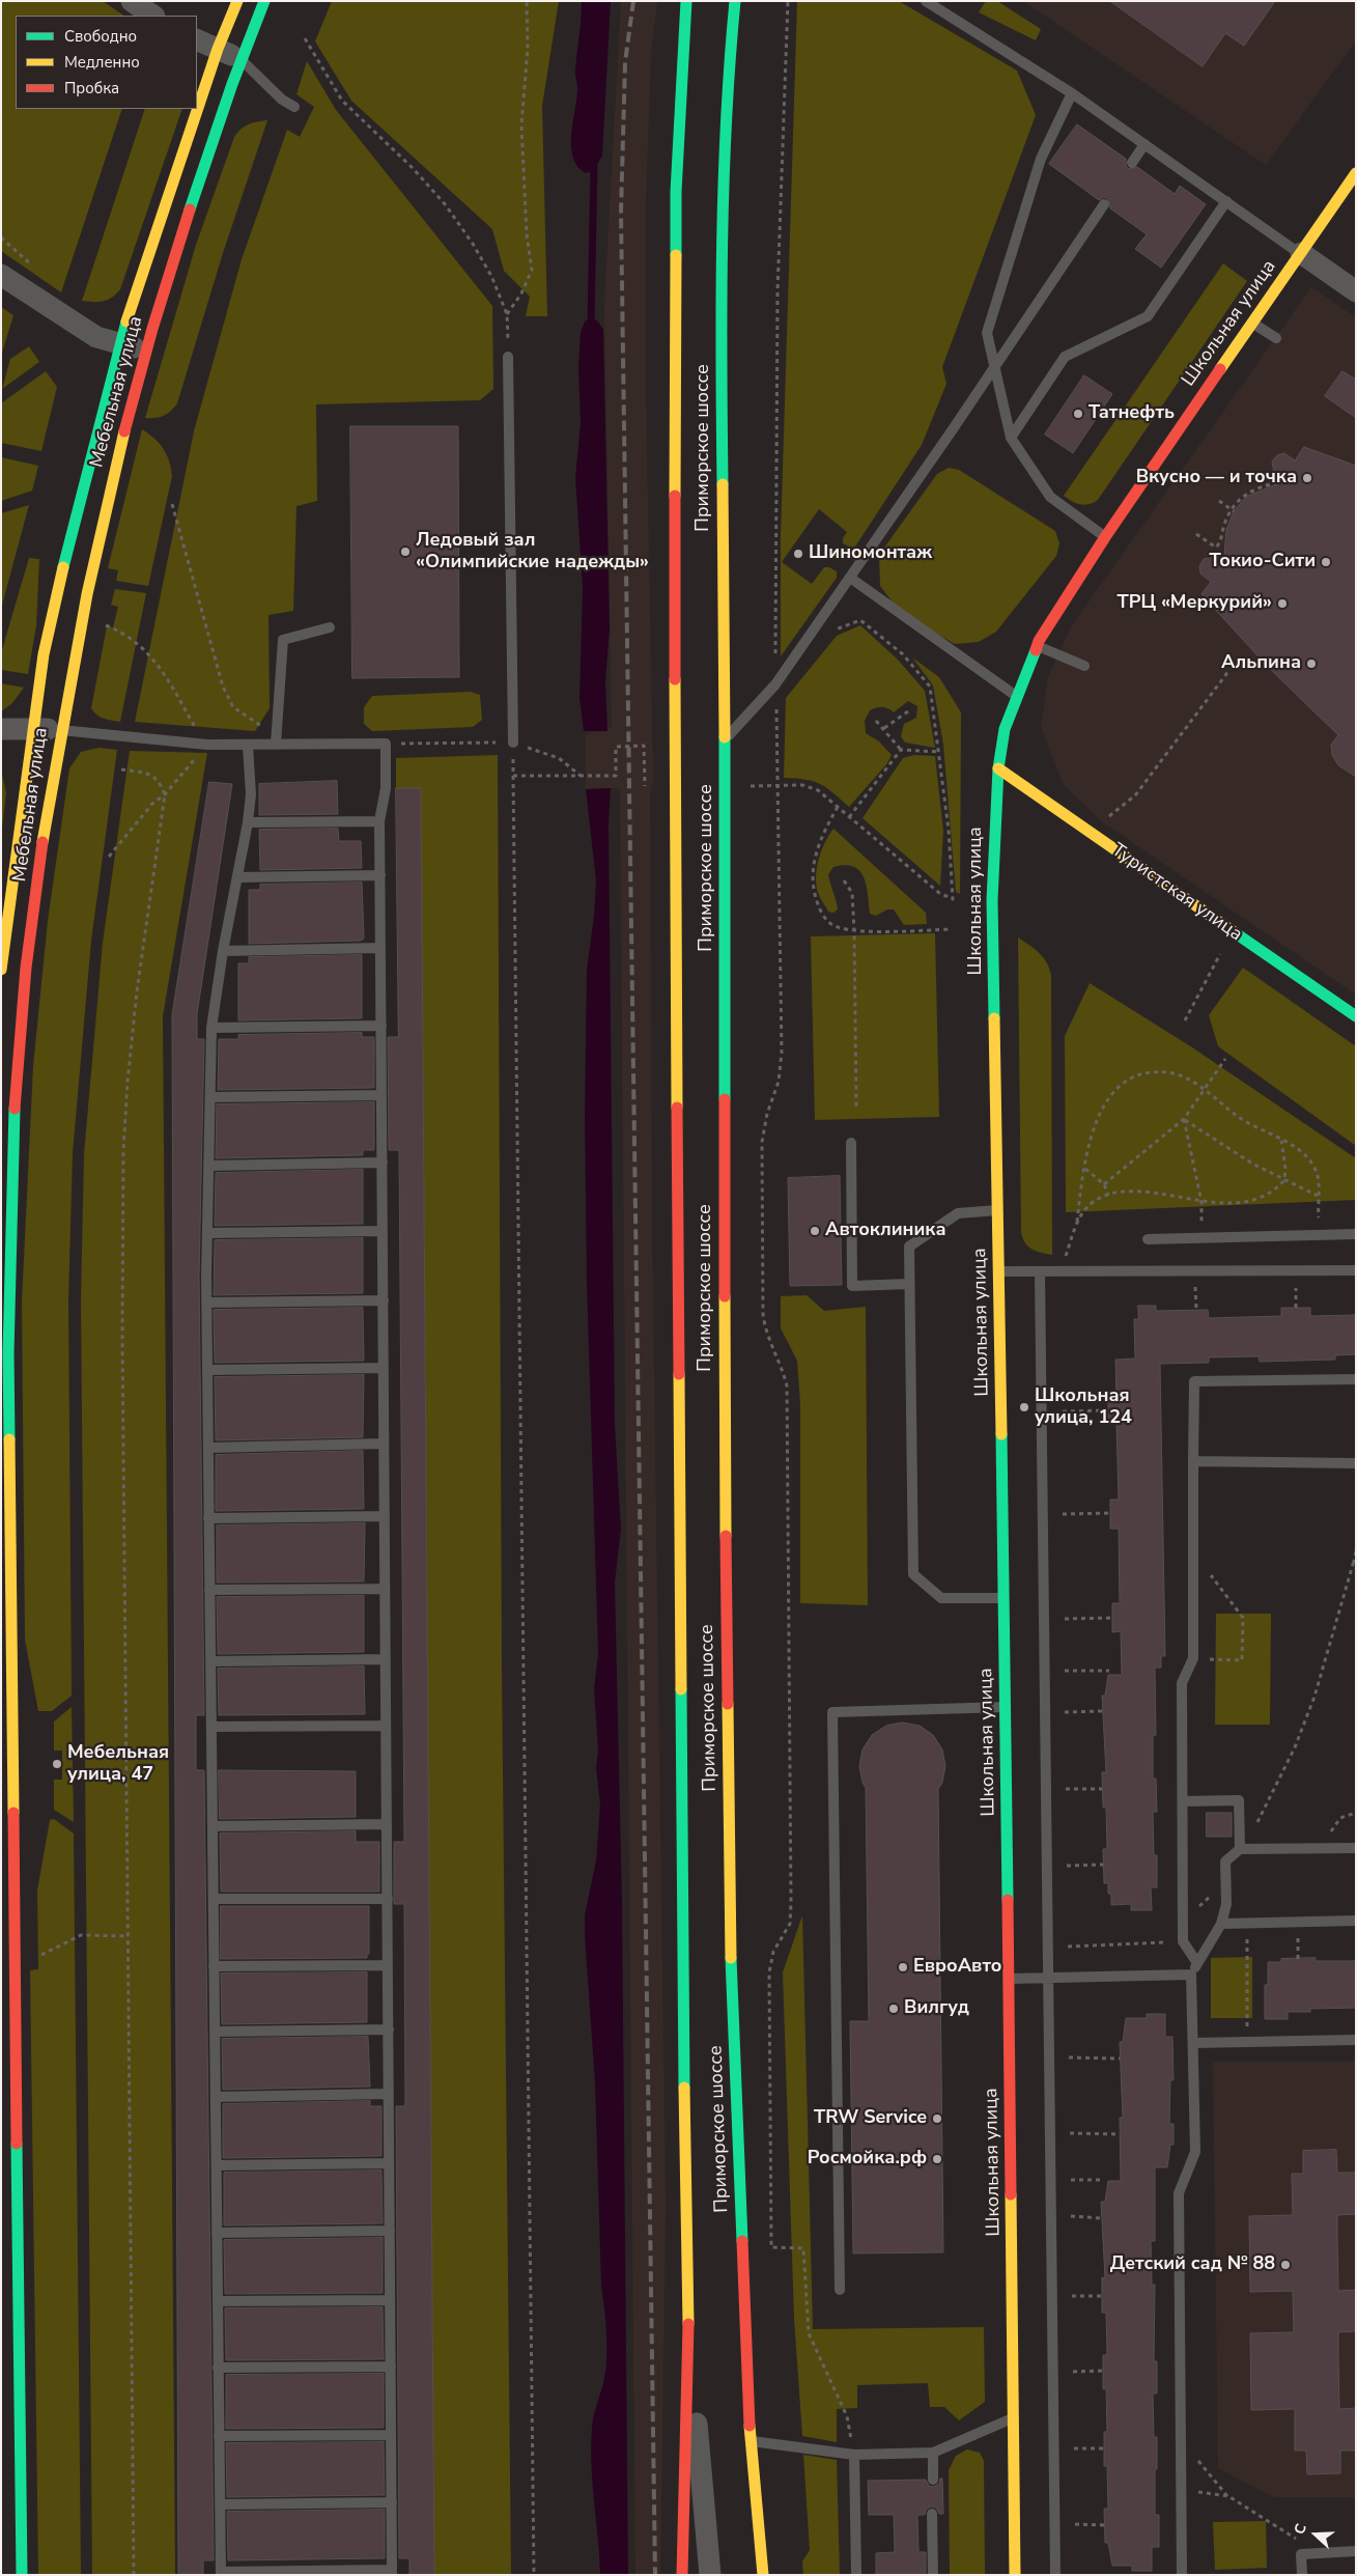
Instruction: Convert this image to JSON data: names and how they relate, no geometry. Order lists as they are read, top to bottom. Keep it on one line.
{"streets":{"street":["Школьная улица","Мебельная улица","Приморское шоссе","Туристская улица"]},"crossings":[["Школьная улица","Туристская улица"]],"places":["Татнефть","Вкусно — и точка","Ледовый зал «Олимпийские надежды»","Шиномонтаж","Токио-Сити","ТРЦ «Меркурий»","Альпина","Автоклиника","Школьная улица, 124","Мебельная улица, 47","ЕвроАвто","Вилгуд","TRW Service","Росмойка.рф","Детский сад № 88"],"legend":["Свободно","Медленно","Пробка"],"north":"left"}
